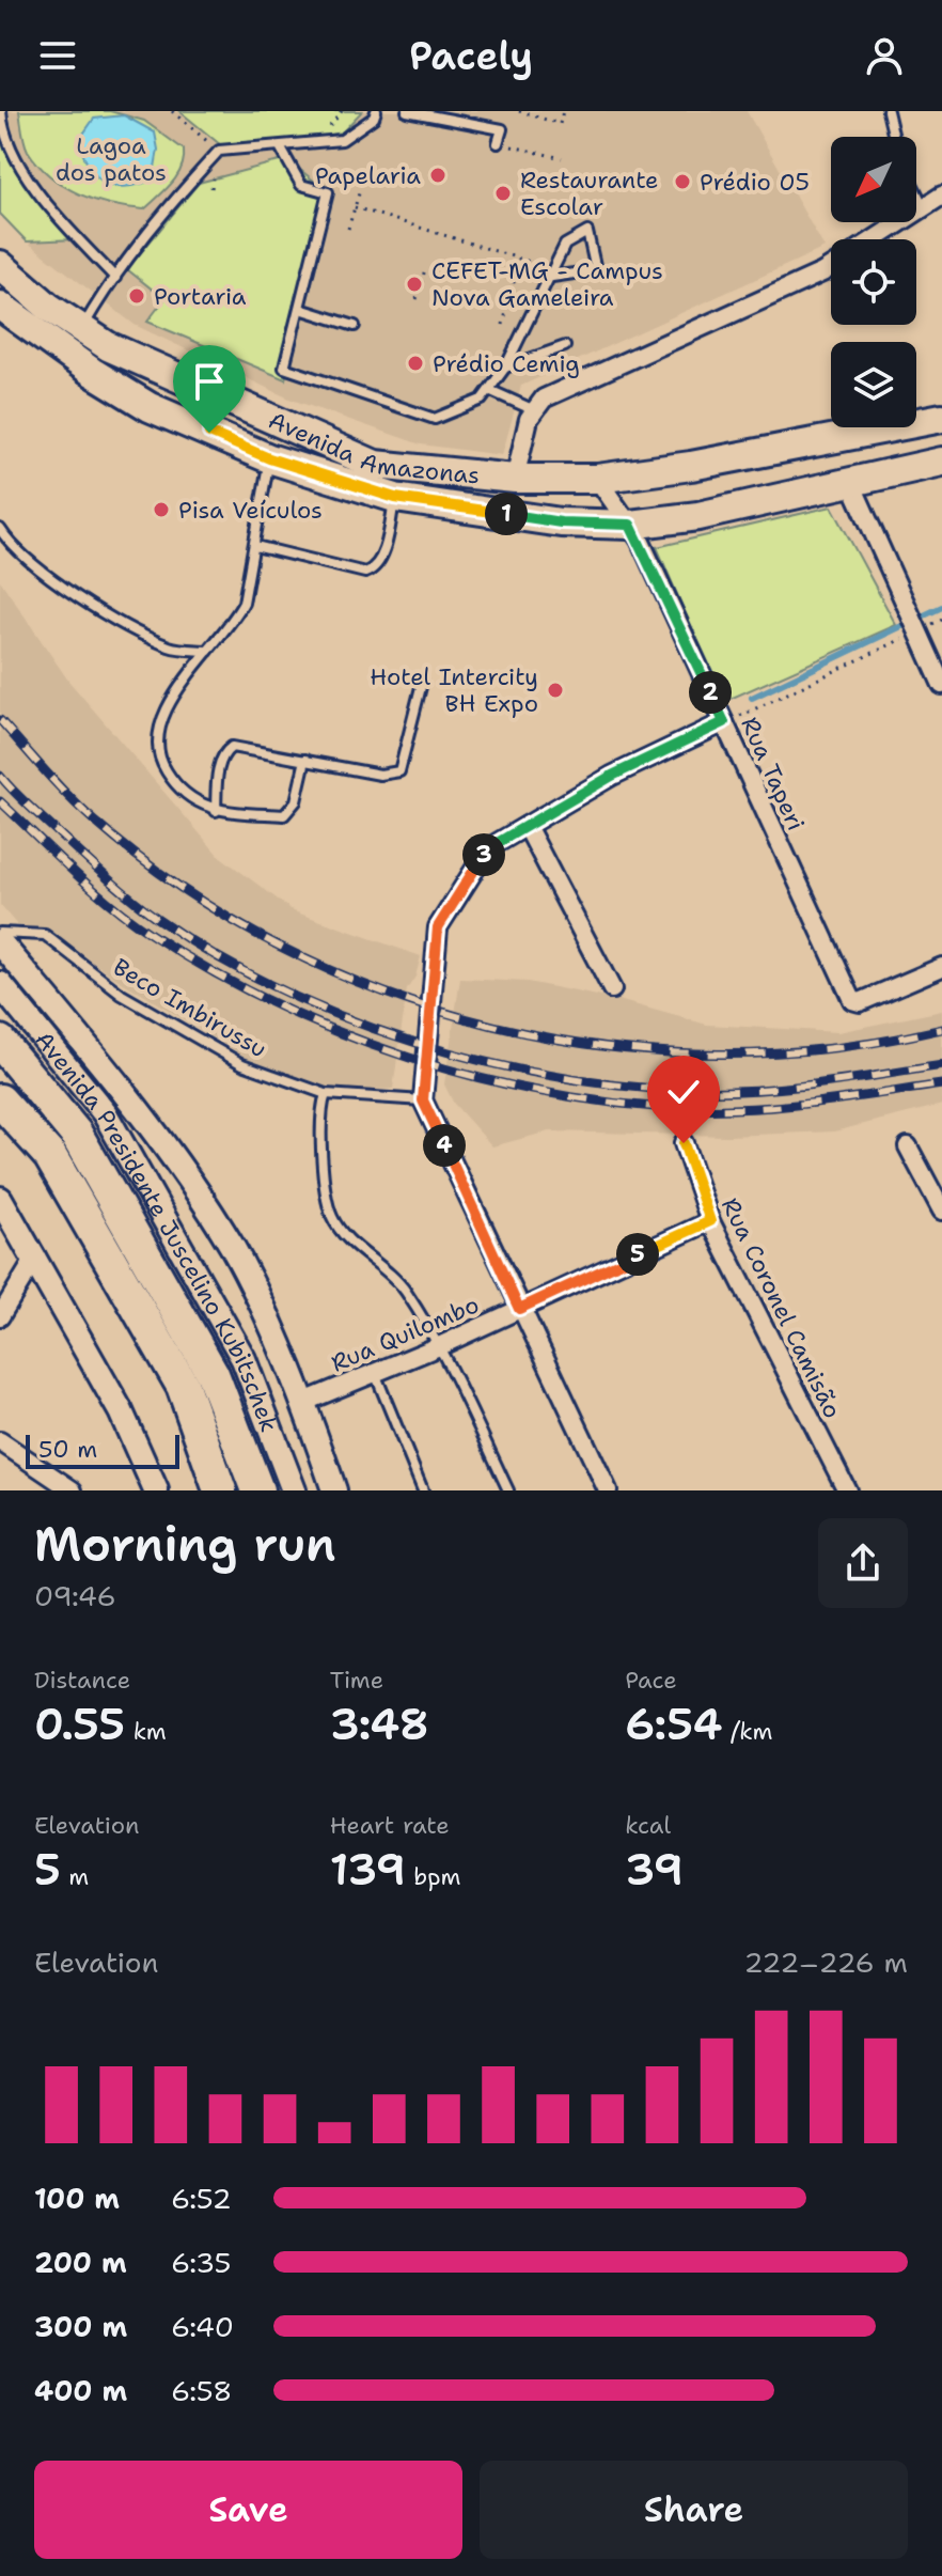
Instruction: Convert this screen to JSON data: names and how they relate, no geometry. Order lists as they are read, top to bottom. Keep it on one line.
{"streets":{"highway":["Avenida Presidente Juscelino Kubitschek"],"main road":["Avenida Amazonas"],"street":["Rua Taperi","Rua Coronel Camisão","Rua Quilombo"],"lane":["Beco Imbirussu"]},"crossings":[["Avenida Amazonas","Rua Taperi"],["Rua Coronel Camisão","Rua Quilombo"]],"parks":["Lagoa dos patos"],"places":["Papelaria","Prédio 05","Restaurante Escolar","CEFET-MG - Campus Nova Gameleira","Portaria","Prédio Cemig","Pisa Veículos","Hotel Intercity BH Expo"],"scale_bar":"50 m","north":"bottom left","page":{"header":"Pacely","pins":["1","2","3","4","5"],"scale":"50 m","heading":["Morning run","09:46"],"stats":[["Distance","0.55 km"],["Time","3:48"],["Pace","6:54 /km"],["Elevation","5 m"],["Heart rate","139 bpm"],["kcal","39"]],"chart":["Elevation","222–226 m"],"list":[{"name":"100 m","note":"6:52"},{"name":"200 m","note":"6:35"},{"name":"300 m","note":"6:40"},{"name":"400 m","note":"6:58"}],"buttons":["Save","Share"]}}
